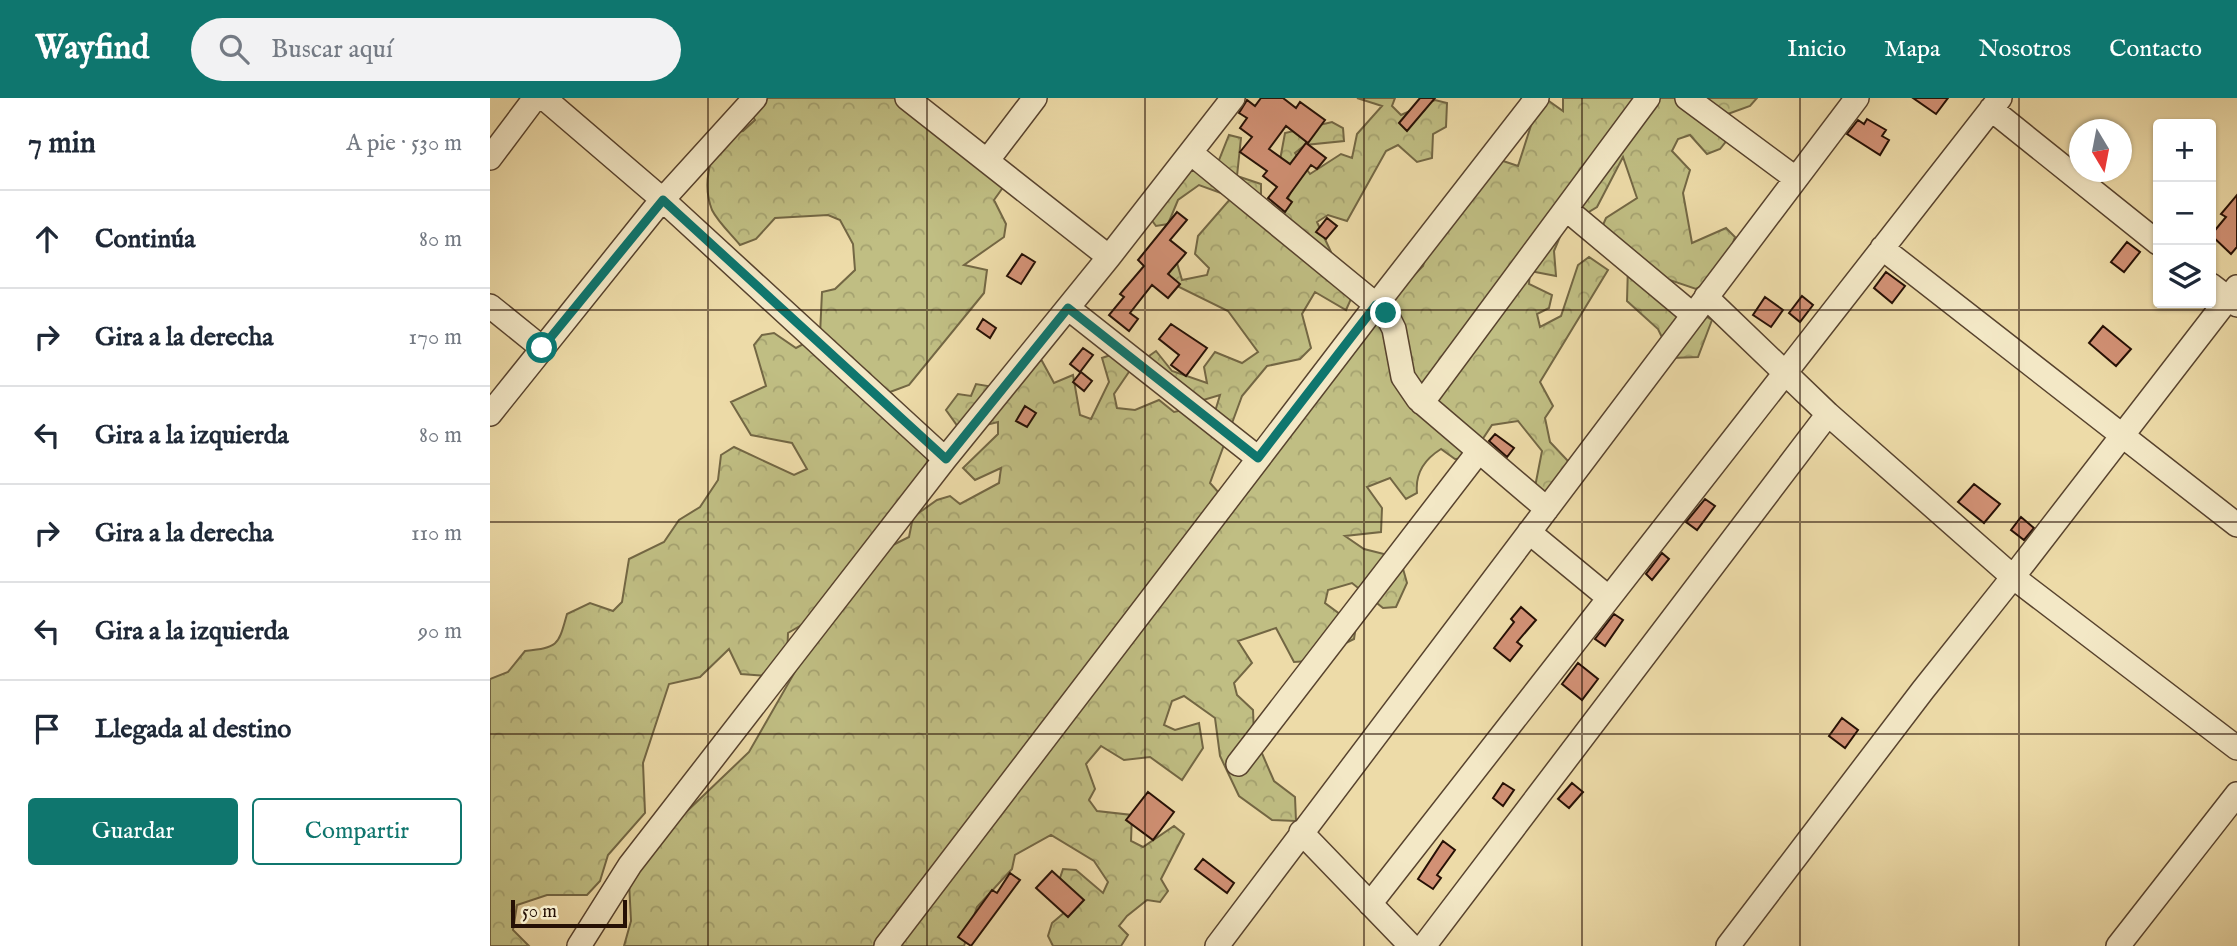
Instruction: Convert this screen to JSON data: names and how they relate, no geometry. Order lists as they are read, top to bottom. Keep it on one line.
{"scale_bar":"50 m","north":"bottom","page":{"header":"Wayfind","search":"Buscar aquí","nav":["Inicio","Mapa","Nosotros","Contacto"],"heading":["7 min","A pie · 530 m"],"map_buttons":["+","−"],"list":[["Continúa","80 m"],["Gira a la derecha","170 m"],["Gira a la izquierda","80 m"],["Gira a la derecha","110 m"],["Gira a la izquierda","90 m"],"Llegada al destino"],"buttons":["Guardar","Compartir"],"scale":"50 m"}}
